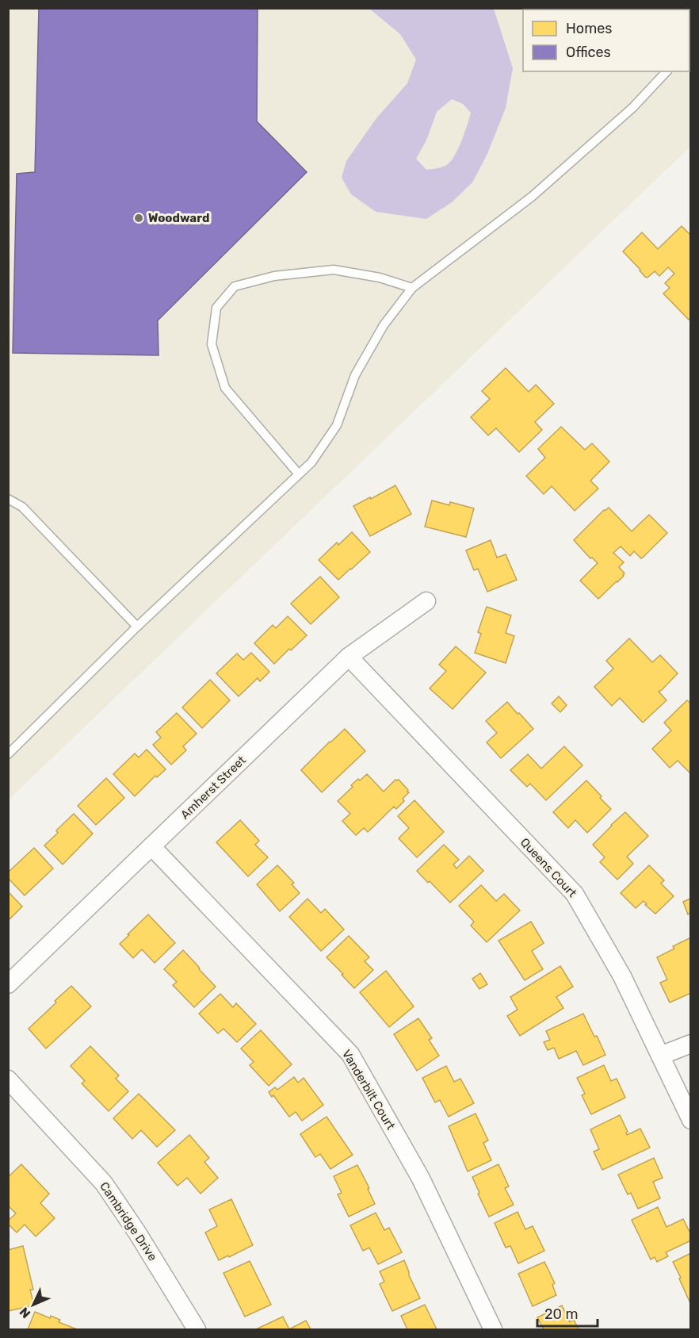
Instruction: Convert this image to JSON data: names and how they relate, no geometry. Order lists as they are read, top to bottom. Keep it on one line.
{"streets":{"street":["Amherst Street","Queens Court","Vanderbilt Court","Cambridge Drive"]},"crossings":[["Amherst Street","Queens Court"],["Amherst Street","Vanderbilt Court"]],"places":["Woodward"],"legend":["Homes","Offices"],"scale_bar":"20 m","north":"bottom left"}
